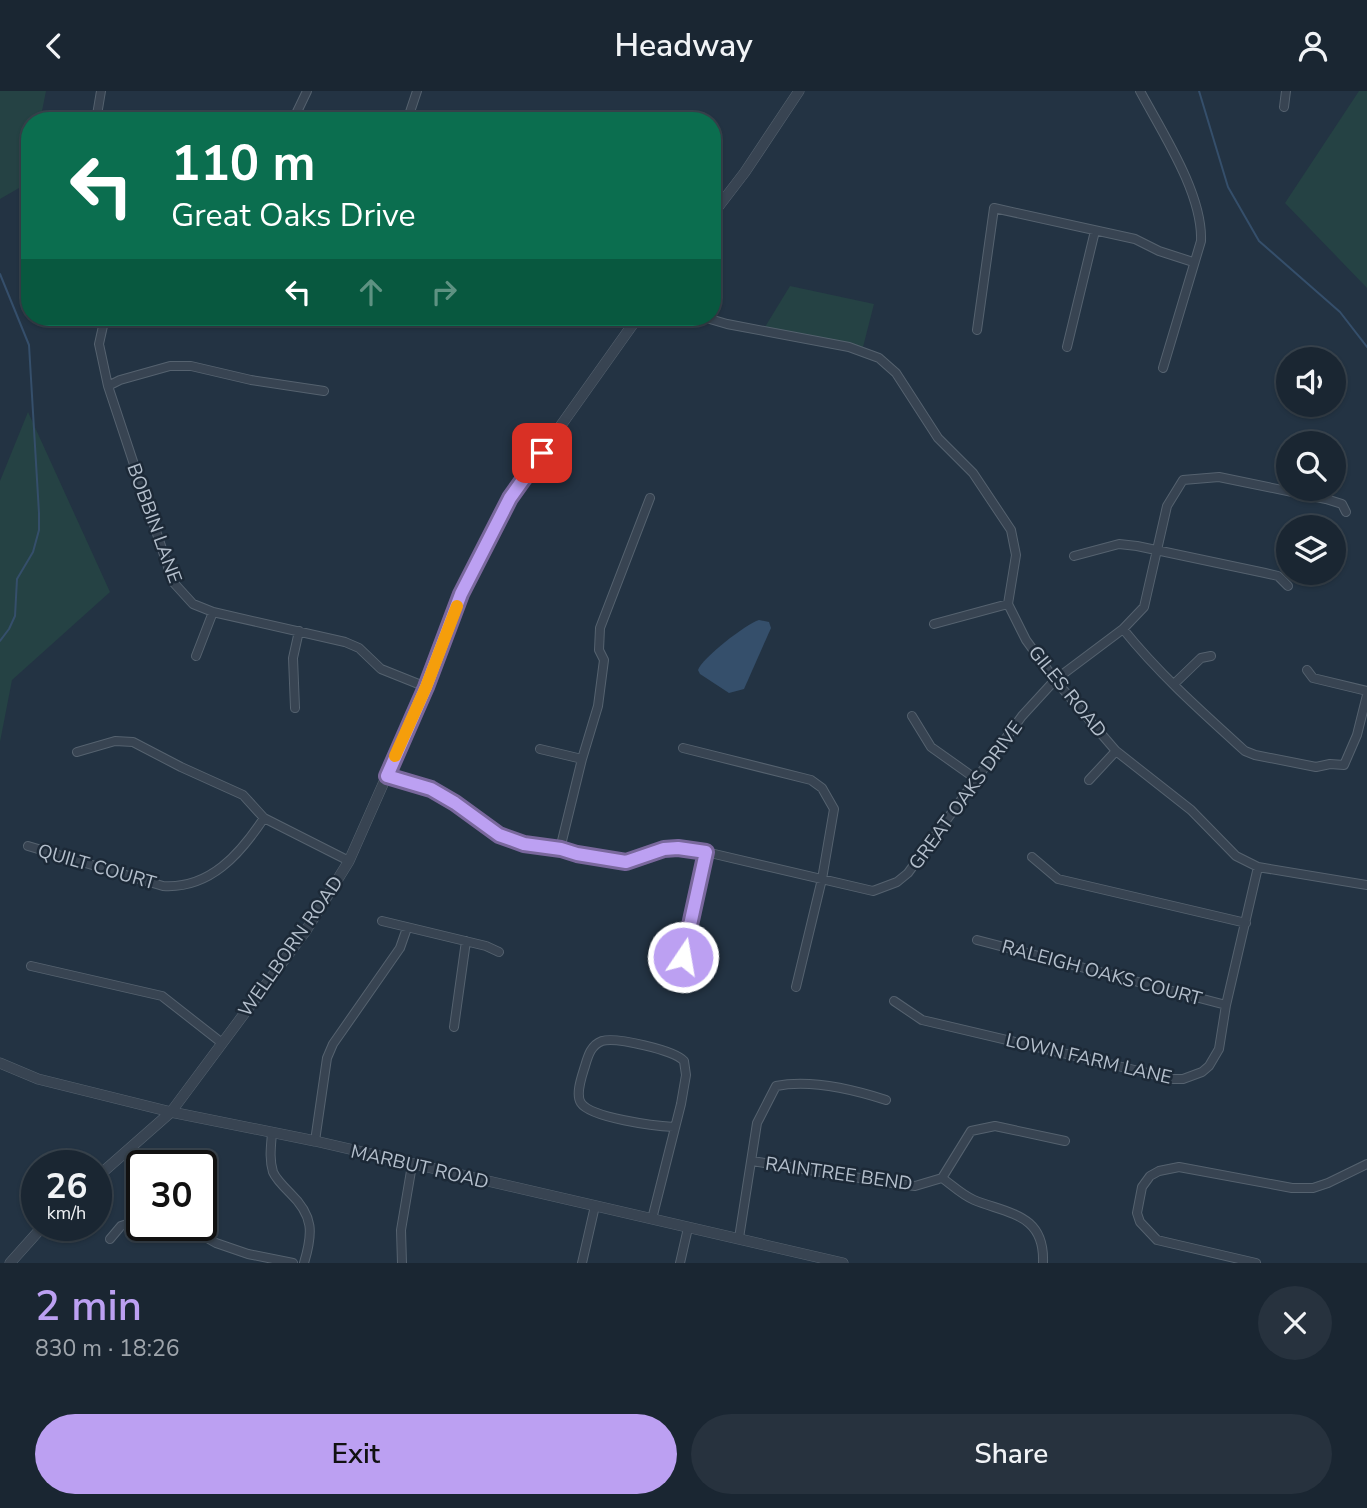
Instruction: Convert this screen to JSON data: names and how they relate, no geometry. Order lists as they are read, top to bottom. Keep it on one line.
{"streets":{"street":["BOBBIN LANE","GILES ROAD","GREAT OAKS DRIVE","QUILT COURT","WELLBORN ROAD","RALEIGH OAKS COURT","LOWN FARM LANE","MARBUT ROAD","RAINTREE BEND"]},"crossings":[["BOBBIN LANE","WELLBORN ROAD"],["GILES ROAD","GREAT OAKS DRIVE"],["GILES ROAD","LOWN FARM LANE"],["GREAT OAKS DRIVE","WELLBORN ROAD"],["WELLBORN ROAD","MARBUT ROAD"],["RALEIGH OAKS COURT","LOWN FARM LANE"]],"page":{"header":"Headway","turn":["110 m","Great Oaks Drive"],"speed":"26 km/h","limit":"30","heading":["2 min","830 m · 18:26"],"buttons":["Exit","Share"]}}
